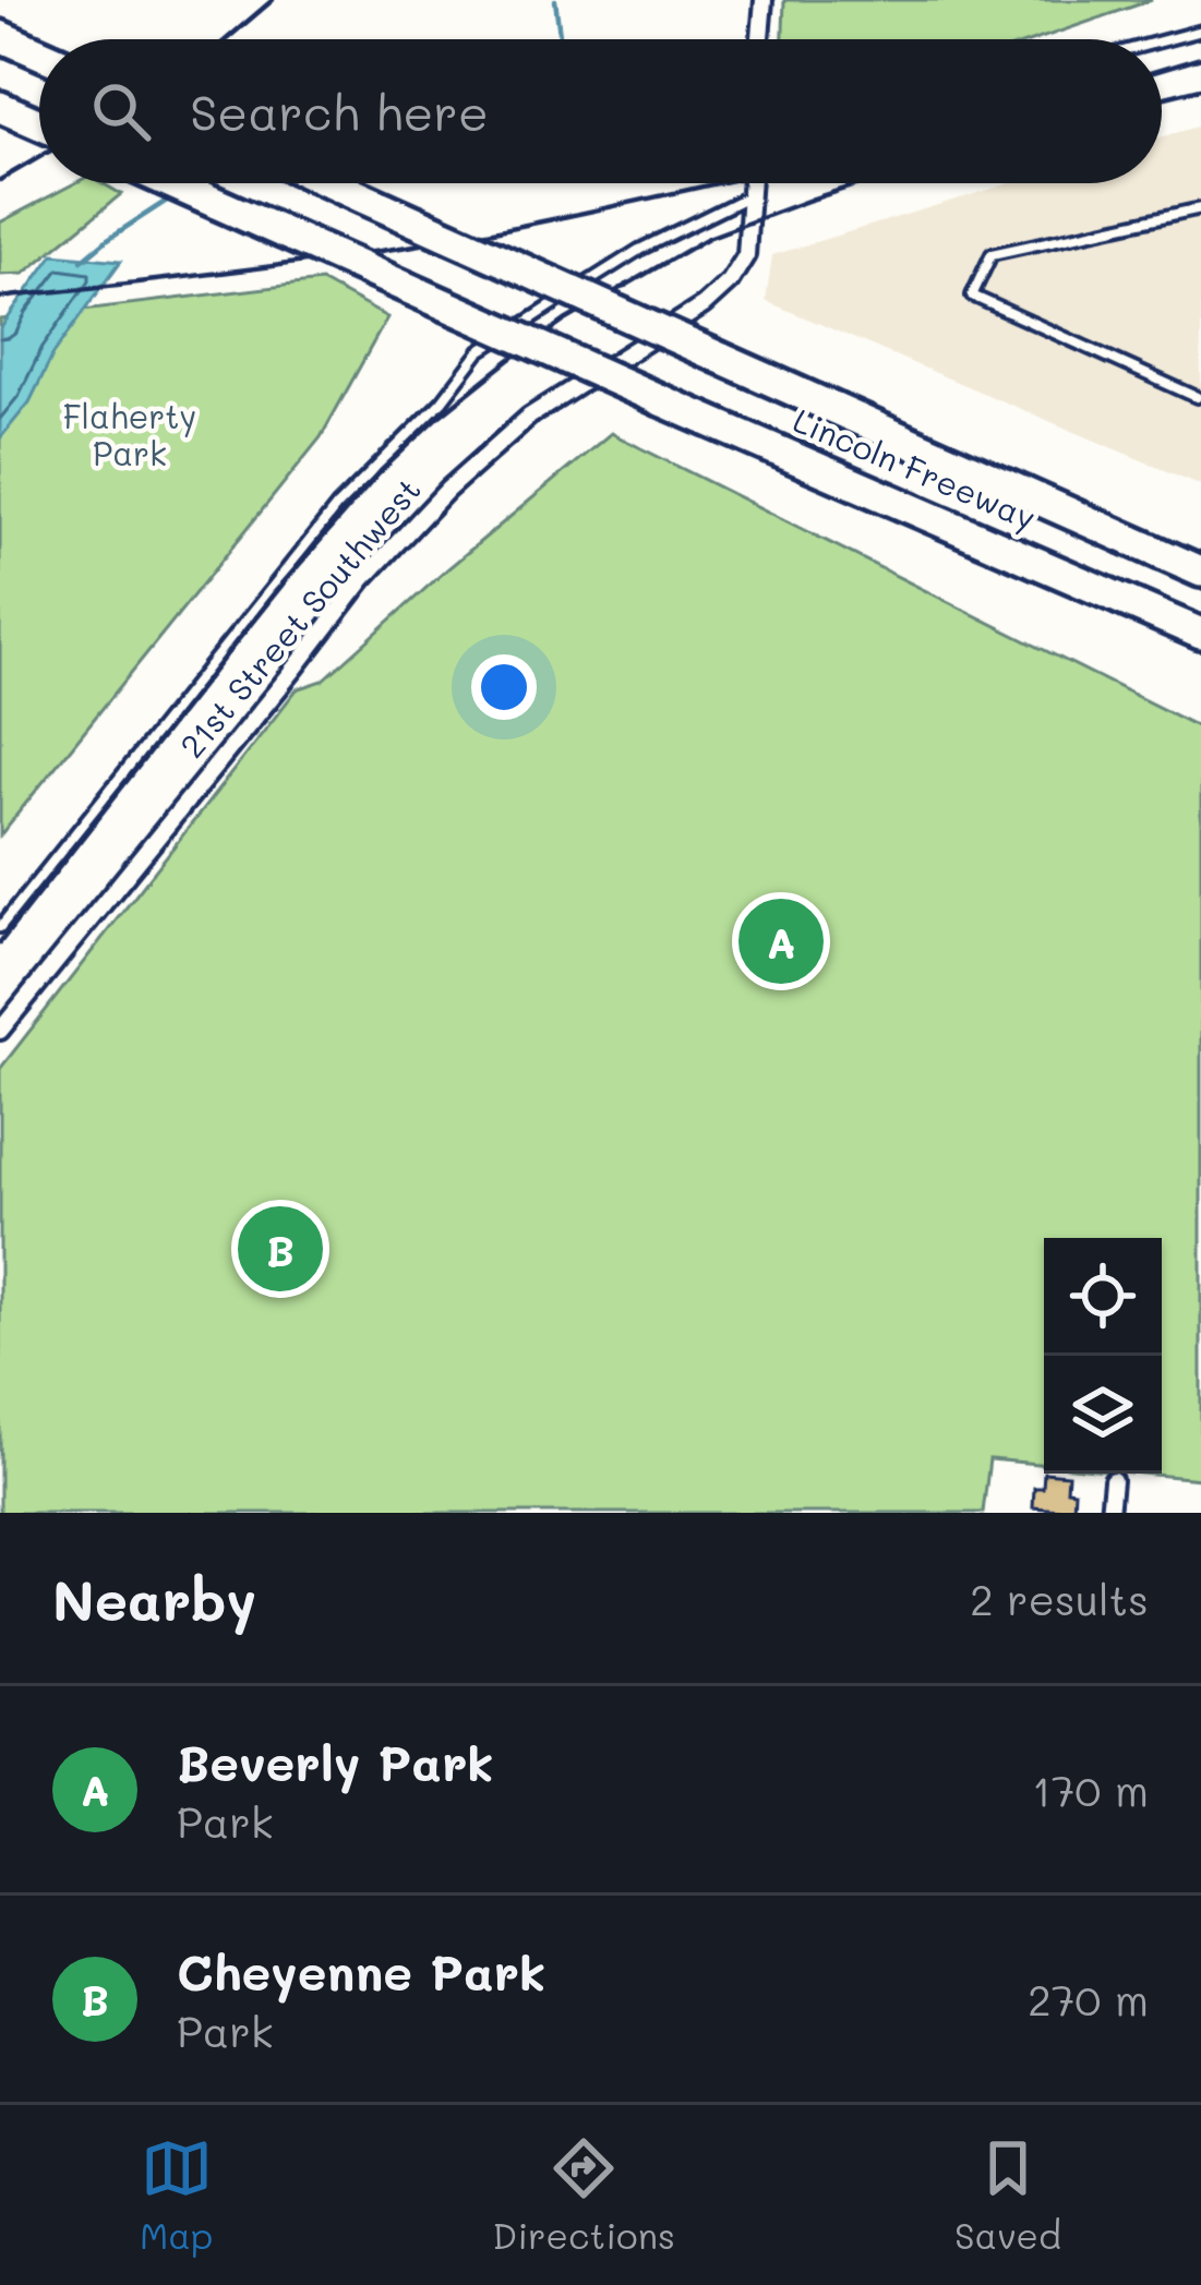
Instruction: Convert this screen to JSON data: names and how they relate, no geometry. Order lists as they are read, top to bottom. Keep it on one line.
{"streets":{"highway":["Lincoln Freeway"],"street":["21st Street Southwest"]},"parks":["Flaherty Park"],"page":{"search":"Search here","pins":["A","B"],"heading":["Nearby","2 results"],"list":[{"mark":"A","name":"Beverly Park","note":"Park","value":"170 m"},{"mark":"B","name":"Cheyenne Park","note":"Park","value":"270 m"}],"nav":["Map","Directions","Saved"]}}
